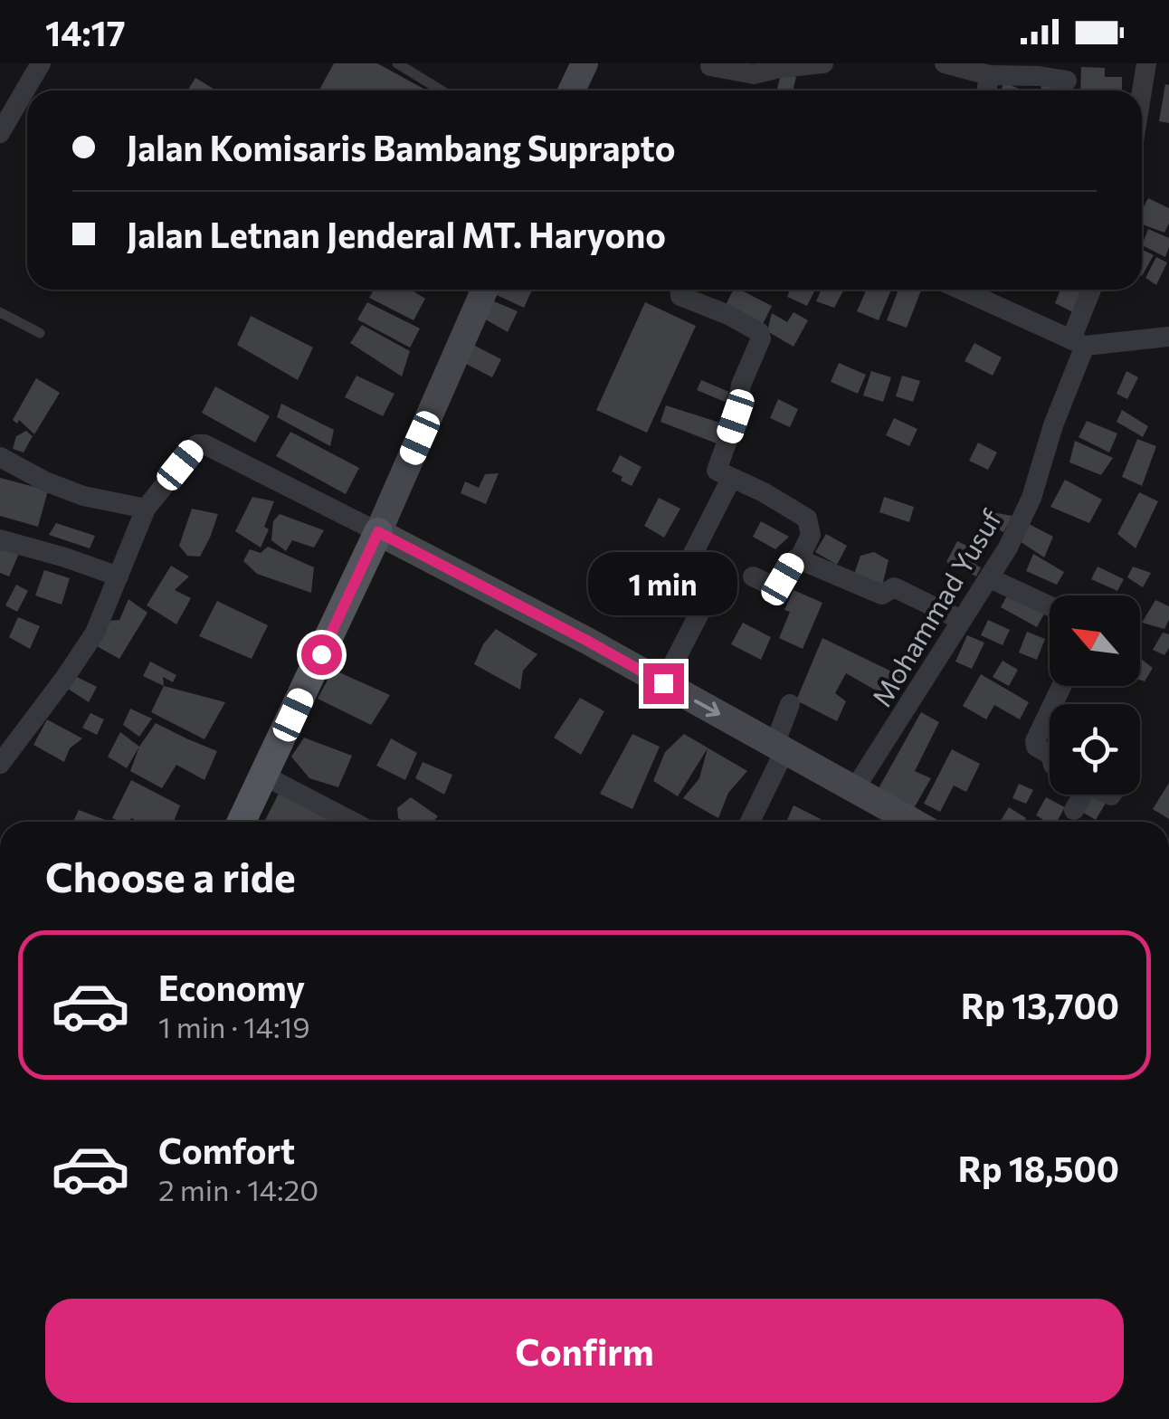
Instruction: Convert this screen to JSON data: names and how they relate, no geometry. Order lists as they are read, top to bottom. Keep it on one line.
{"streets":{"street":["Mohammad Yusuf"]},"north":"top left","page":{"status":"14:17","banner":["Jalan Komisaris Bambang Suprapto","Jalan Letnan Jenderal MT. Haryono"],"bubble":"1 min","heading":"Choose a ride","list":[{"name":"Economy","note":"1 min · 14:19","value":"Rp 13,700"},{"name":"Comfort","note":"2 min · 14:20","value":"Rp 18,500"}],"buttons":"Confirm"}}
